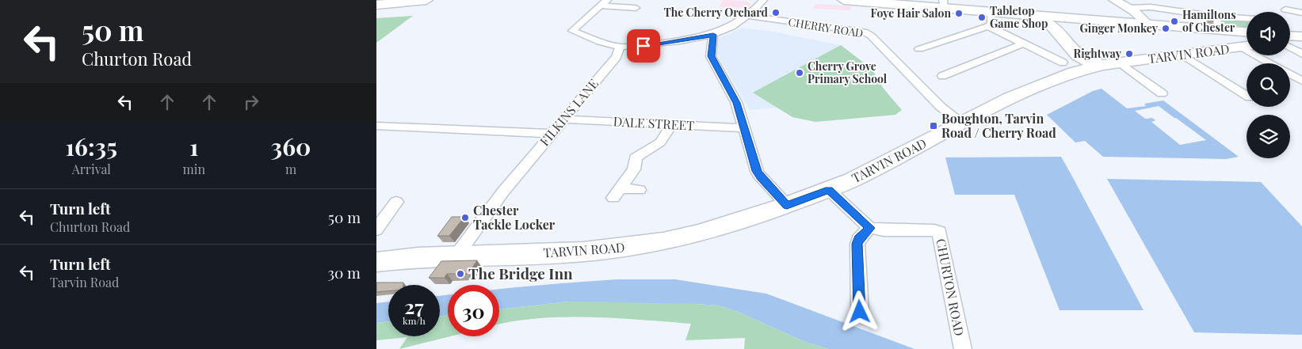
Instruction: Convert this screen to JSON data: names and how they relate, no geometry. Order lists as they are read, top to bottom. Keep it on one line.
{"streets":{"highway":["TARVIN ROAD"],"street":["CHERRY ROAD","FILKINS LANE","DALE STREET","CHURTON ROAD"]},"crossings":[["CHERRY ROAD","TARVIN ROAD"],["TARVIN ROAD","FILKINS LANE"],["FILKINS LANE","DALE STREET"]],"places":{"other":["The Cherry Orchard","Foye Hair Salon","Tabletop Game Shop","Hamiltons of Chester","Ginger Monkey","Rightway","Cherry Grove Primary School","Chester Tackle Locker","The Bridge Inn"],"transit":["Boughton, Tarvin Road / Cherry Road"]},"page":{"turn":["50 m","Churton Road"],"eta":["16:35","Arrival","1","min","360","m"],"list":[{"name":"Turn left","note":"Churton Road","value":"50 m"},{"name":"Turn left","note":"Tarvin Road","value":"30 m"}],"speed":"27 km/h","limit":"30"}}
